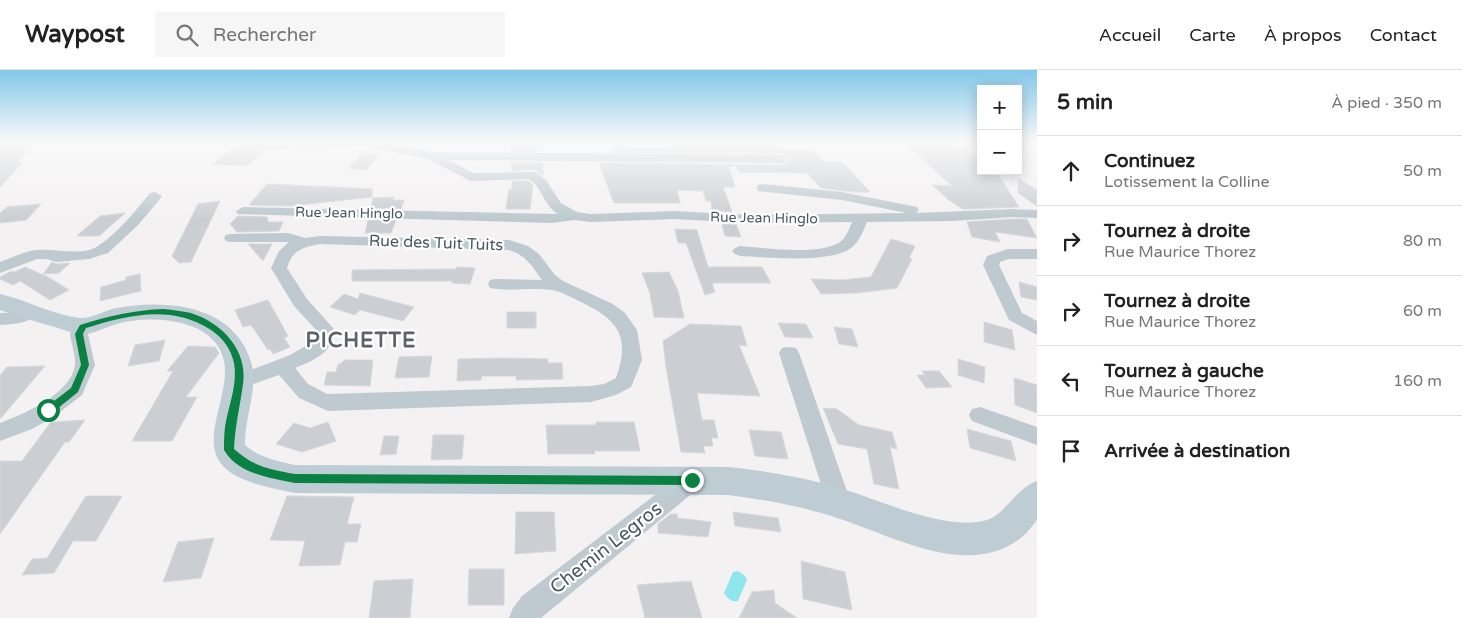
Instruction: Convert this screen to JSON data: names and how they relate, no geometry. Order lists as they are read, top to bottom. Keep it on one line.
{"streets":{"street":["Rue Jean Hinglo","Rue des Tuit Tuits","Chemin Legros"]},"districts":["PICHETTE"],"page":{"header":"Waypost","search":"Rechercher","nav":["Accueil","Carte","À propos","Contact"],"heading":["5 min","À pied · 350 m"],"map_buttons":["+","−"],"list":[["Continuez","Lotissement la Colline","50 m"],["Tournez à droite","Rue Maurice Thorez","80 m"],["Tournez à droite","Rue Maurice Thorez","60 m"],["Tournez à gauche","Rue Maurice Thorez","160 m"],"Arrivée à destination"]}}
